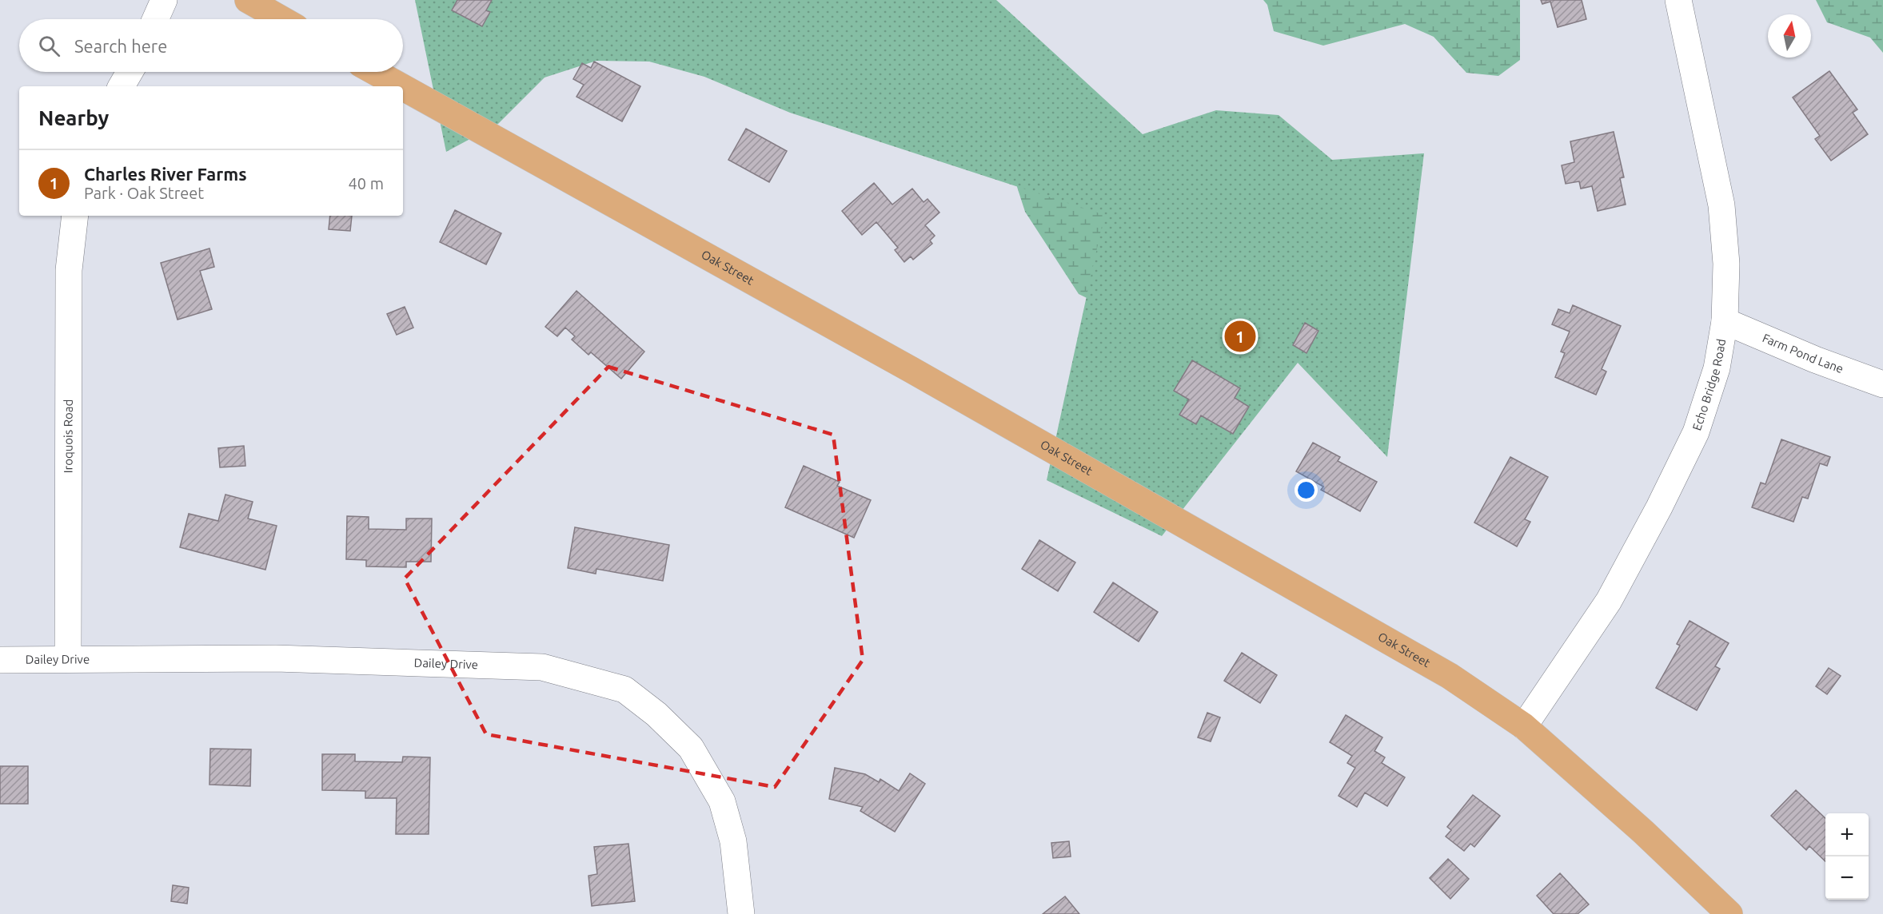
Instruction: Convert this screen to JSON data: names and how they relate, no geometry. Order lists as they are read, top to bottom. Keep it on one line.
{"streets":{"main road":["Oak Street"],"street":["Farm Pond Lane","Echo Bridge Road","Iroquois Road","Dailey Drive"]},"crossings":[["Oak Street","Echo Bridge Road"],["Farm Pond Lane","Echo Bridge Road"],["Iroquois Road","Dailey Drive"]],"north":"top","page":{"search":"Search here","heading":"Nearby","list":[{"mark":"1","name":"Charles River Farms","note":"Park · Oak Street","value":"40 m"}],"pins":"1","map_buttons":["+","−"]}}
